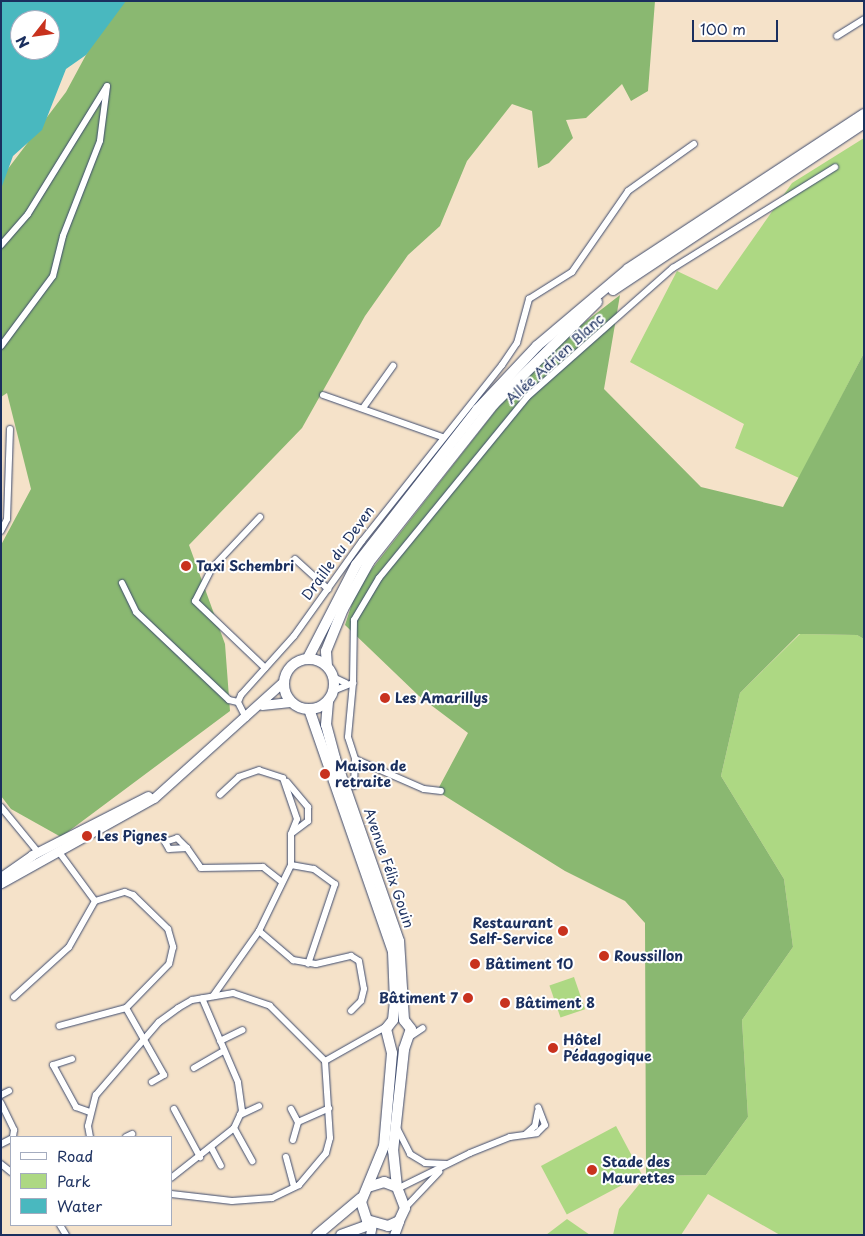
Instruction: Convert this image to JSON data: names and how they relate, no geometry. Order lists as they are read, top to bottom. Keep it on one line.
{"streets":{"main road":["Avenue Félix Gouin"],"street":["Allée Adrien Blanc","Draille du Deven"]},"places":["Taxi Schembri","Les Amarillys","Maison de retraite","Les Pignes","Restaurant Self-Service","Roussillon","Bâtiment 10","Bâtiment 7","Bâtiment 8","Hôtel Pédagogique","Stade des Maurettes"],"legend":["Road","Park","Water"],"scale_bar":"100 m","north":"bottom left"}
